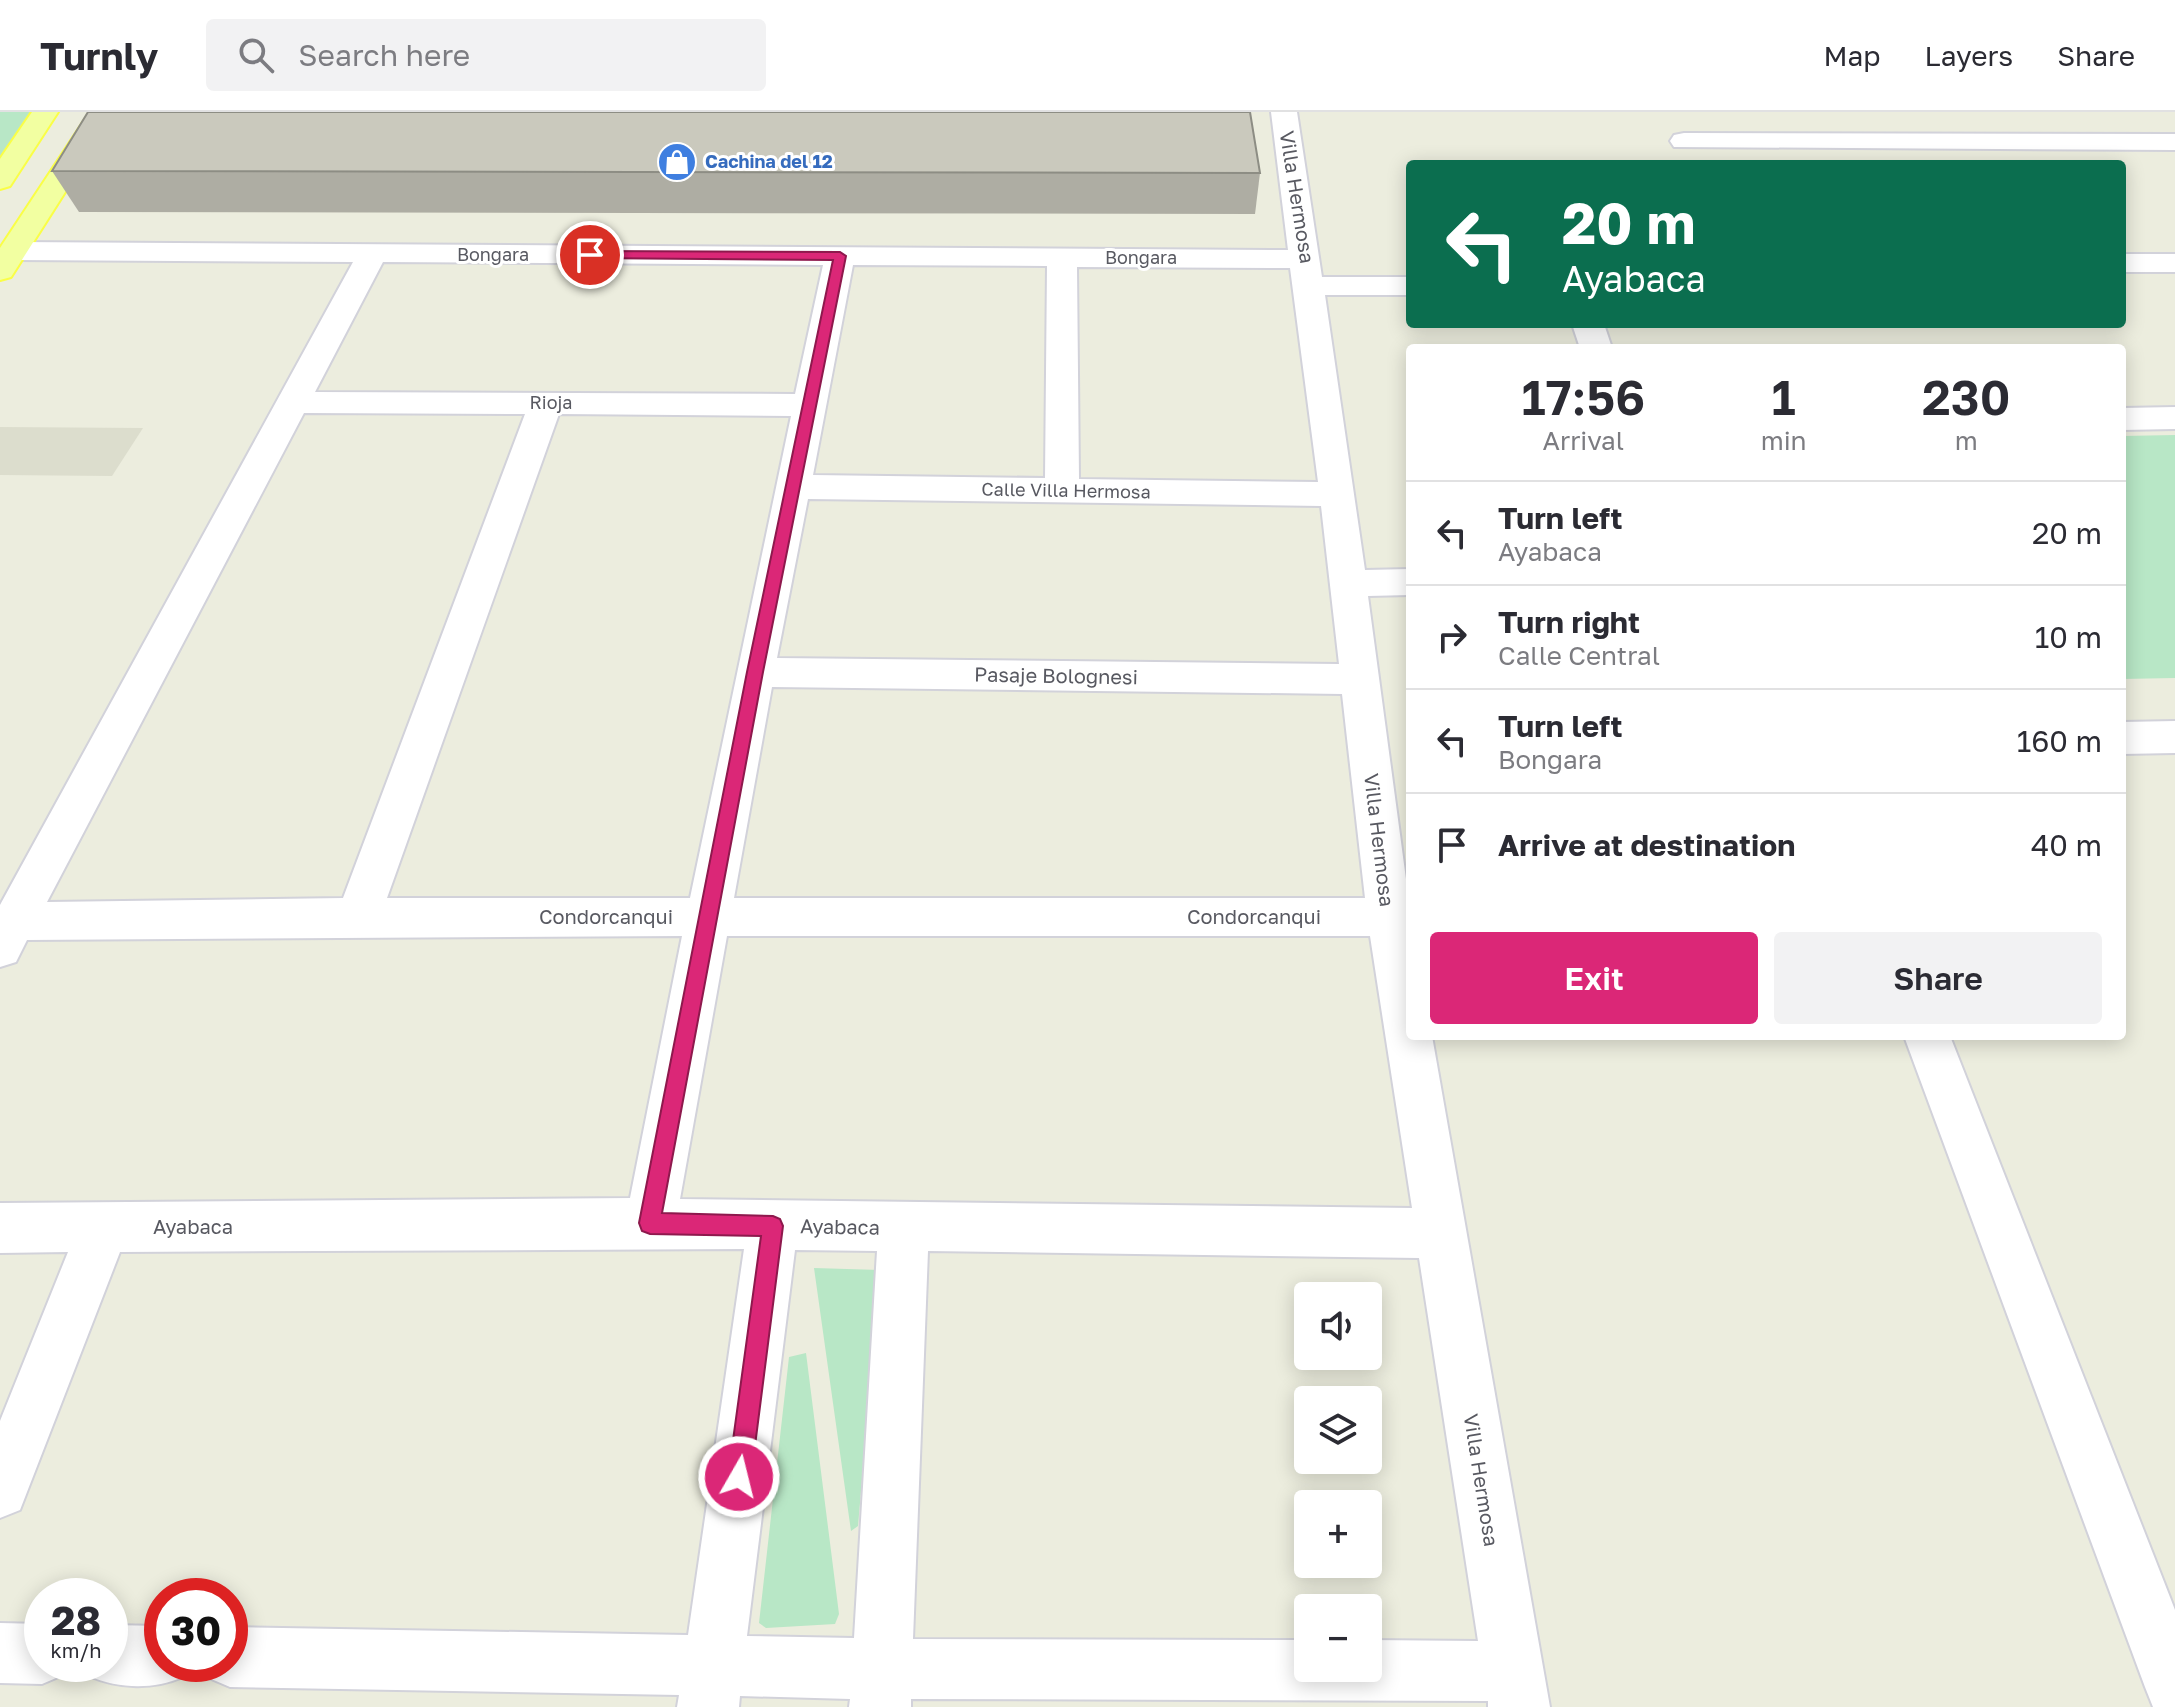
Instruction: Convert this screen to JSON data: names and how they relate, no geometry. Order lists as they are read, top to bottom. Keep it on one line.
{"streets":{"street":["Villa Hermosa","Bongara","Rioja","Calle Villa Hermosa","Pasaje Bolognesi","Condorcanqui","Ayabaca"]},"crossings":[["Villa Hermosa","Bongara"],["Villa Hermosa","Calle Villa Hermosa"],["Villa Hermosa","Pasaje Bolognesi"],["Villa Hermosa","Condorcanqui"],["Villa Hermosa","Ayabaca"]],"places":{"shop":["Cachina del 12"]},"page":{"header":"Turnly","search":"Search here","nav":["Map","Layers","Share"],"turn":["20 m","Ayabaca"],"eta":["17:56","Arrival","1","min","230","m"],"list":[{"name":"Turn left","note":"Ayabaca","value":"20 m"},{"name":"Turn right","note":"Calle Central","value":"10 m"},{"name":"Turn left","note":"Bongara","value":"160 m"},{"name":"Arrive at destination","value":"40 m"}],"buttons":["Exit","Share"],"map_buttons":["+","−"],"speed":"28 km/h","limit":"30"}}
